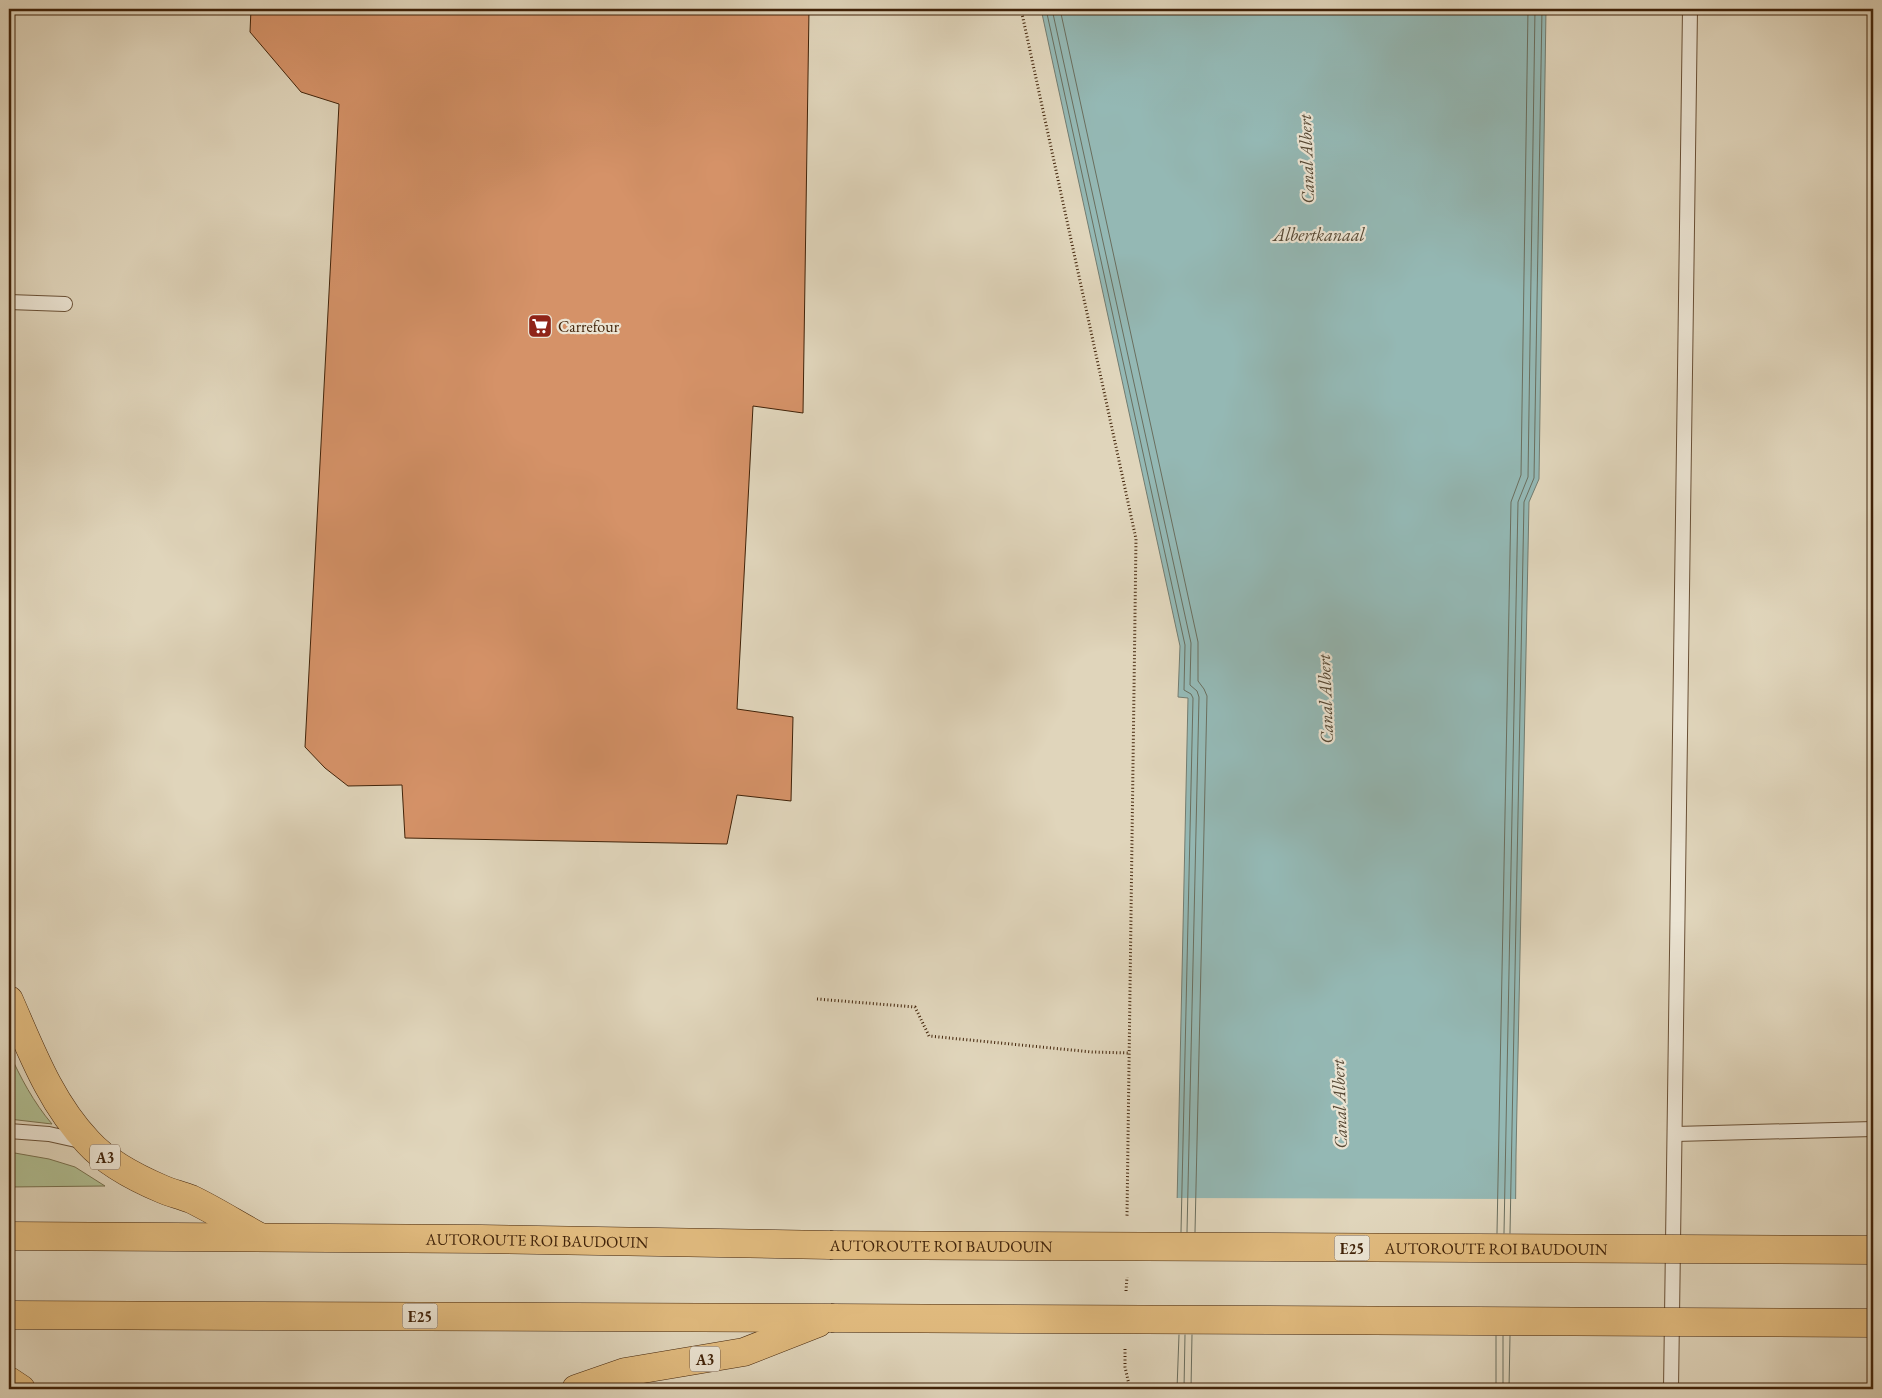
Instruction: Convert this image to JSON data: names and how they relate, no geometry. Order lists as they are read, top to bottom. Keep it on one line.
{"streets":{"highway":["A3","AUTOROUTE ROI BAUDOUIN","E25"]},"crossings":[["A3","AUTOROUTE ROI BAUDOUIN"],["A3","E25"]],"water":["Canal Albert","Albertkanaal"],"places":{"supermarket":["Carrefour"]}}
